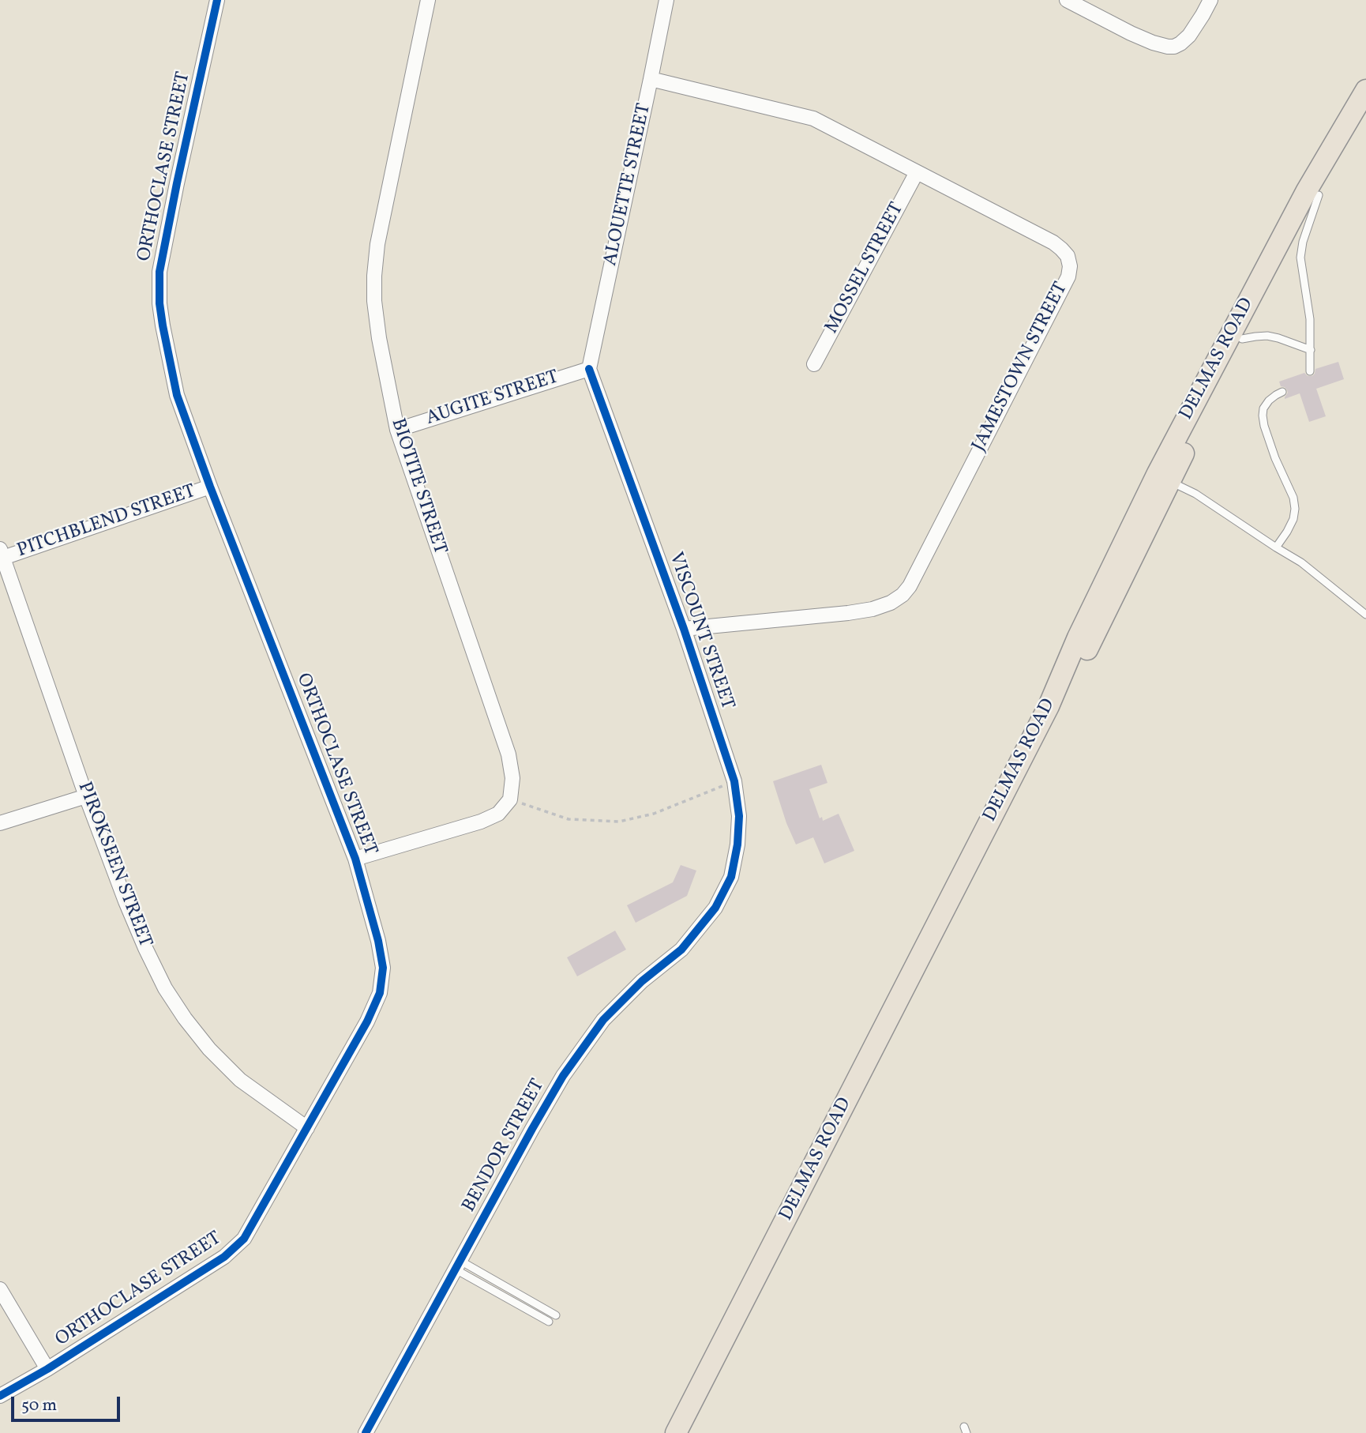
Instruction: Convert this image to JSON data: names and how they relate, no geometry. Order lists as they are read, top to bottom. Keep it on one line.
{"streets":{"main road":["DELMAS ROAD"],"street":["ORTHOCLASE STREET","ALOUETTE STREET","MOSSEL STREET","JAMESTOWN STREET","AUGITE STREET","BIOTITE STREET","PITCHBLEND STREET","VISCOUNT STREET","PIROKSEEN STREET","BENDOR STREET"]},"crossings":[["ORTHOCLASE STREET","PITCHBLEND STREET"],["ORTHOCLASE STREET","PIROKSEEN STREET"],["ALOUETTE STREET","JAMESTOWN STREET"],["ALOUETTE STREET","AUGITE STREET"],["ALOUETTE STREET","VISCOUNT STREET"],["MOSSEL STREET","JAMESTOWN STREET"],["JAMESTOWN STREET","VISCOUNT STREET"],["AUGITE STREET","BIOTITE STREET"],["AUGITE STREET","VISCOUNT STREET"],["PITCHBLEND STREET","PIROKSEEN STREET"],["VISCOUNT STREET","BENDOR STREET"]],"scale_bar":"50 m"}
